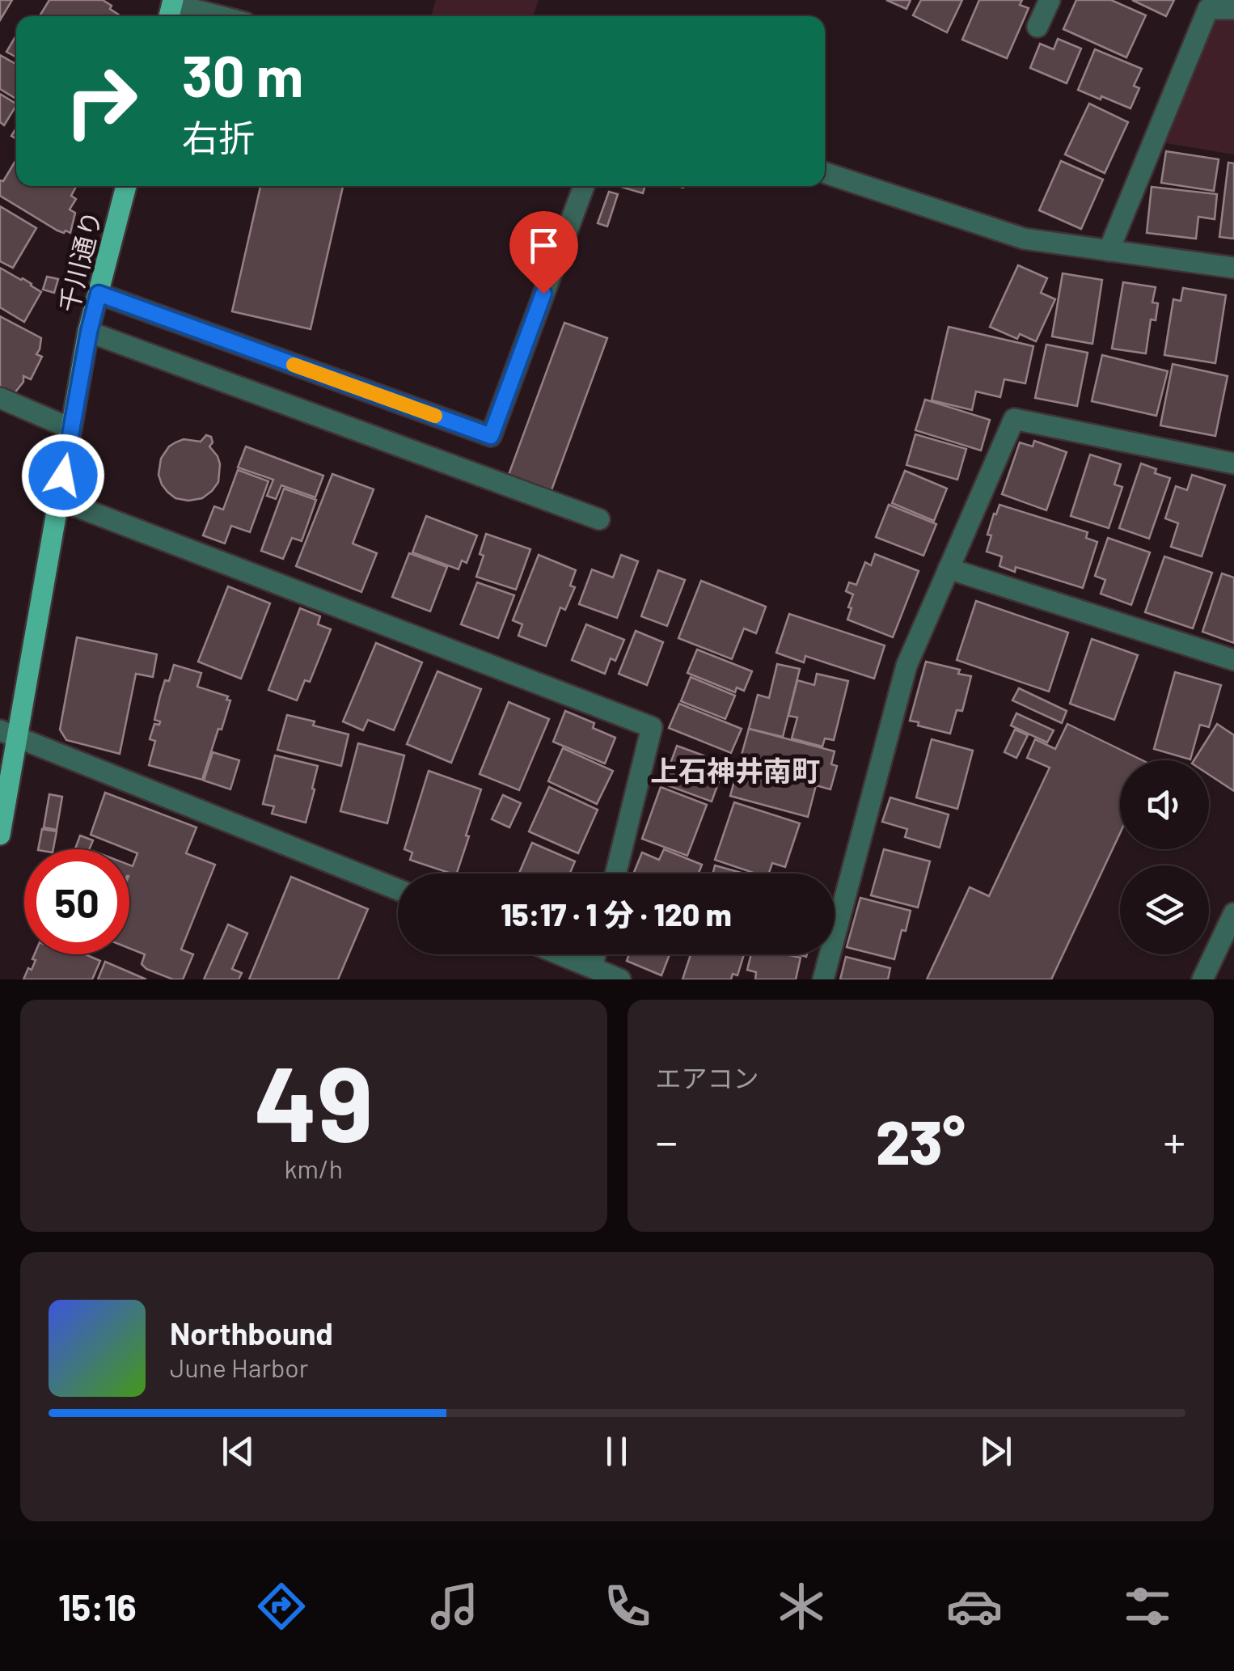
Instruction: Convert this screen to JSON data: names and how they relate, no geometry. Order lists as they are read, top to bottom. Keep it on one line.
{"streets":{"main road":["千川通り"]},"districts":["上石神井南町"],"page":{"turn":["30 m","右折"],"limit":"50","trip":"15:17 · 1 分 · 120 m","tile":[["49","km/h"],"エアコン"],"heat":["−","23°","+"],"song":["Northbound","June Harbor"],"tabs":"15:16"}}
